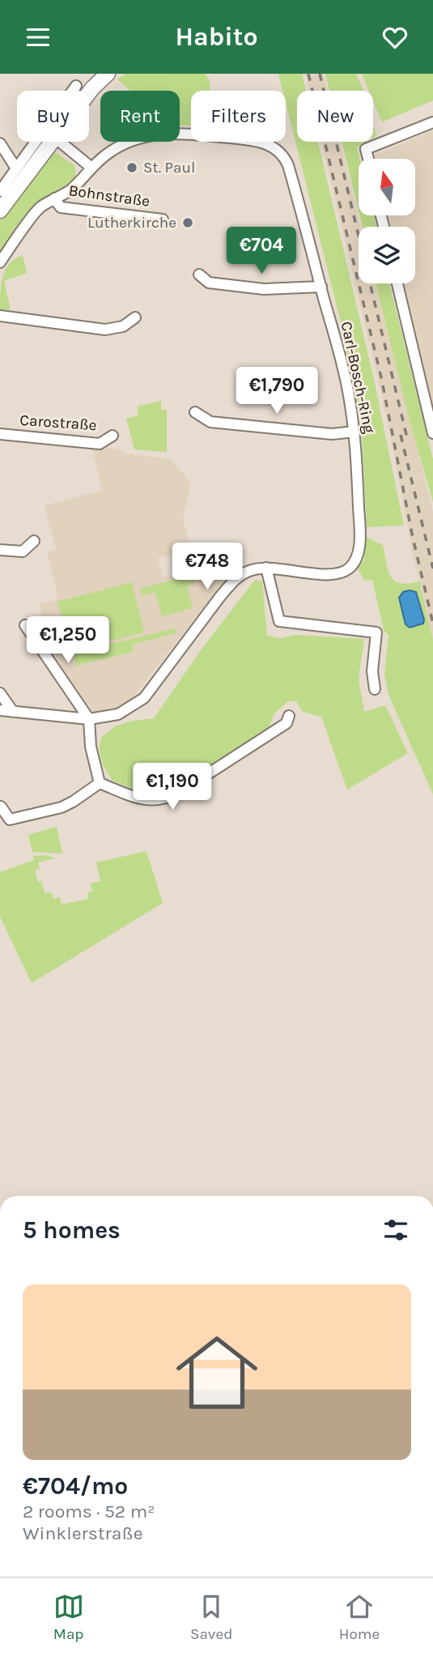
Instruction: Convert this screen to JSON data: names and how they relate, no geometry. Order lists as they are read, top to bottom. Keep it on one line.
{"streets":{"street":["Bohnstraße","Carl-Bosch-Ring","Carostraße"]},"crossings":[["Bohnstraße","Carl-Bosch-Ring"]],"places":["St. Paul","Lutherkirche"],"north":"top","page":{"header":"Habito","chip":["Buy","Rent","Filters","New"],"price":["€704","€1,790","€748","€1,250","€1,190"],"heading":"5 homes","list":[{"name":"€704/mo","note":"2 rooms · 52 m² · Winklerstraße"}],"tabs":["Map","Saved","Home"]}}
